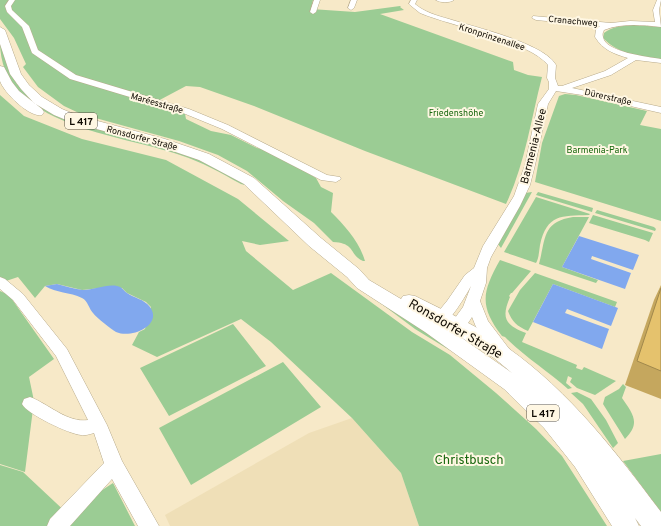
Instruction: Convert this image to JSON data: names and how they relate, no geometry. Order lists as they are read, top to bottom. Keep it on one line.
{"streets":{"main road":["L 417","Ronsdorfer Straße"],"street":["Cranachweg","Kronprinzenallee","Dürerstraße","Maréesstraße","Barmenia-Allee"]},"crossings":[["Kronprinzenallee","Dürerstraße"],["Kronprinzenallee","Barmenia-Allee"],["Dürerstraße","Barmenia-Allee"],["Ronsdorfer Straße","Barmenia-Allee"]],"parks":["Friedenshöhe","Barmenia-Park","Christbusch"]}
